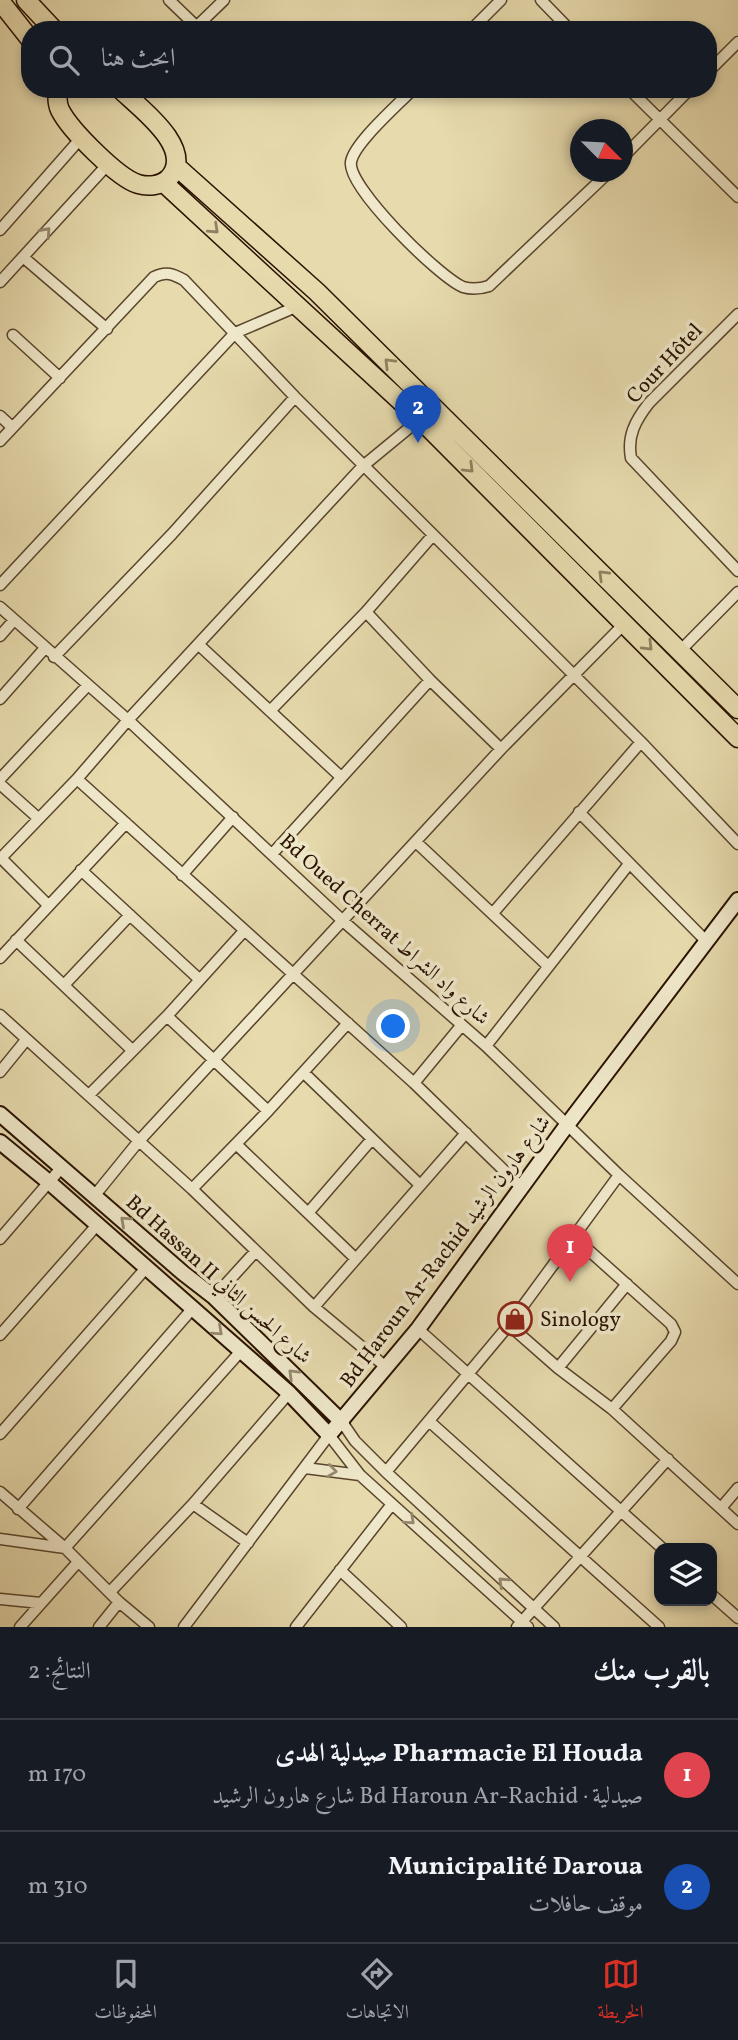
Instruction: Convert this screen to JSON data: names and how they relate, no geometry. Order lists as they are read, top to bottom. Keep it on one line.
{"streets":{"street":["Cour Hôtel","Bd Oued Cherrat شارع واد الشراط","Bd Haroun Ar-Rachid شارع هارون الرشيد","Bd Hassan II شارع الحسن الثاني"]},"crossings":[["Bd Oued Cherrat شارع واد الشراط","Bd Haroun Ar-Rachid شارع هارون الرشيد"],["Bd Haroun Ar-Rachid شارع هارون الرشيد","Bd Hassan II شارع الحسن الثاني"]],"places":{"shop":["Sinology"]},"north":"bottom right","page":{"search":"ابحث هنا","pins":["2","1"],"heading":["بالقرب منك","النتائج: 2"],"list":[{"mark":"1","name":"Pharmacie El Houda صيدلية الهدى","note":"صيدلية · Bd Haroun Ar-Rachid شارع هارون الرشيد","value":"170 m"},{"mark":"2","name":"Municipalité Daroua","note":"موقف حافلات","value":"310 m"}],"nav":["الخريطة","الاتجاهات","المحفوظات"]}}
